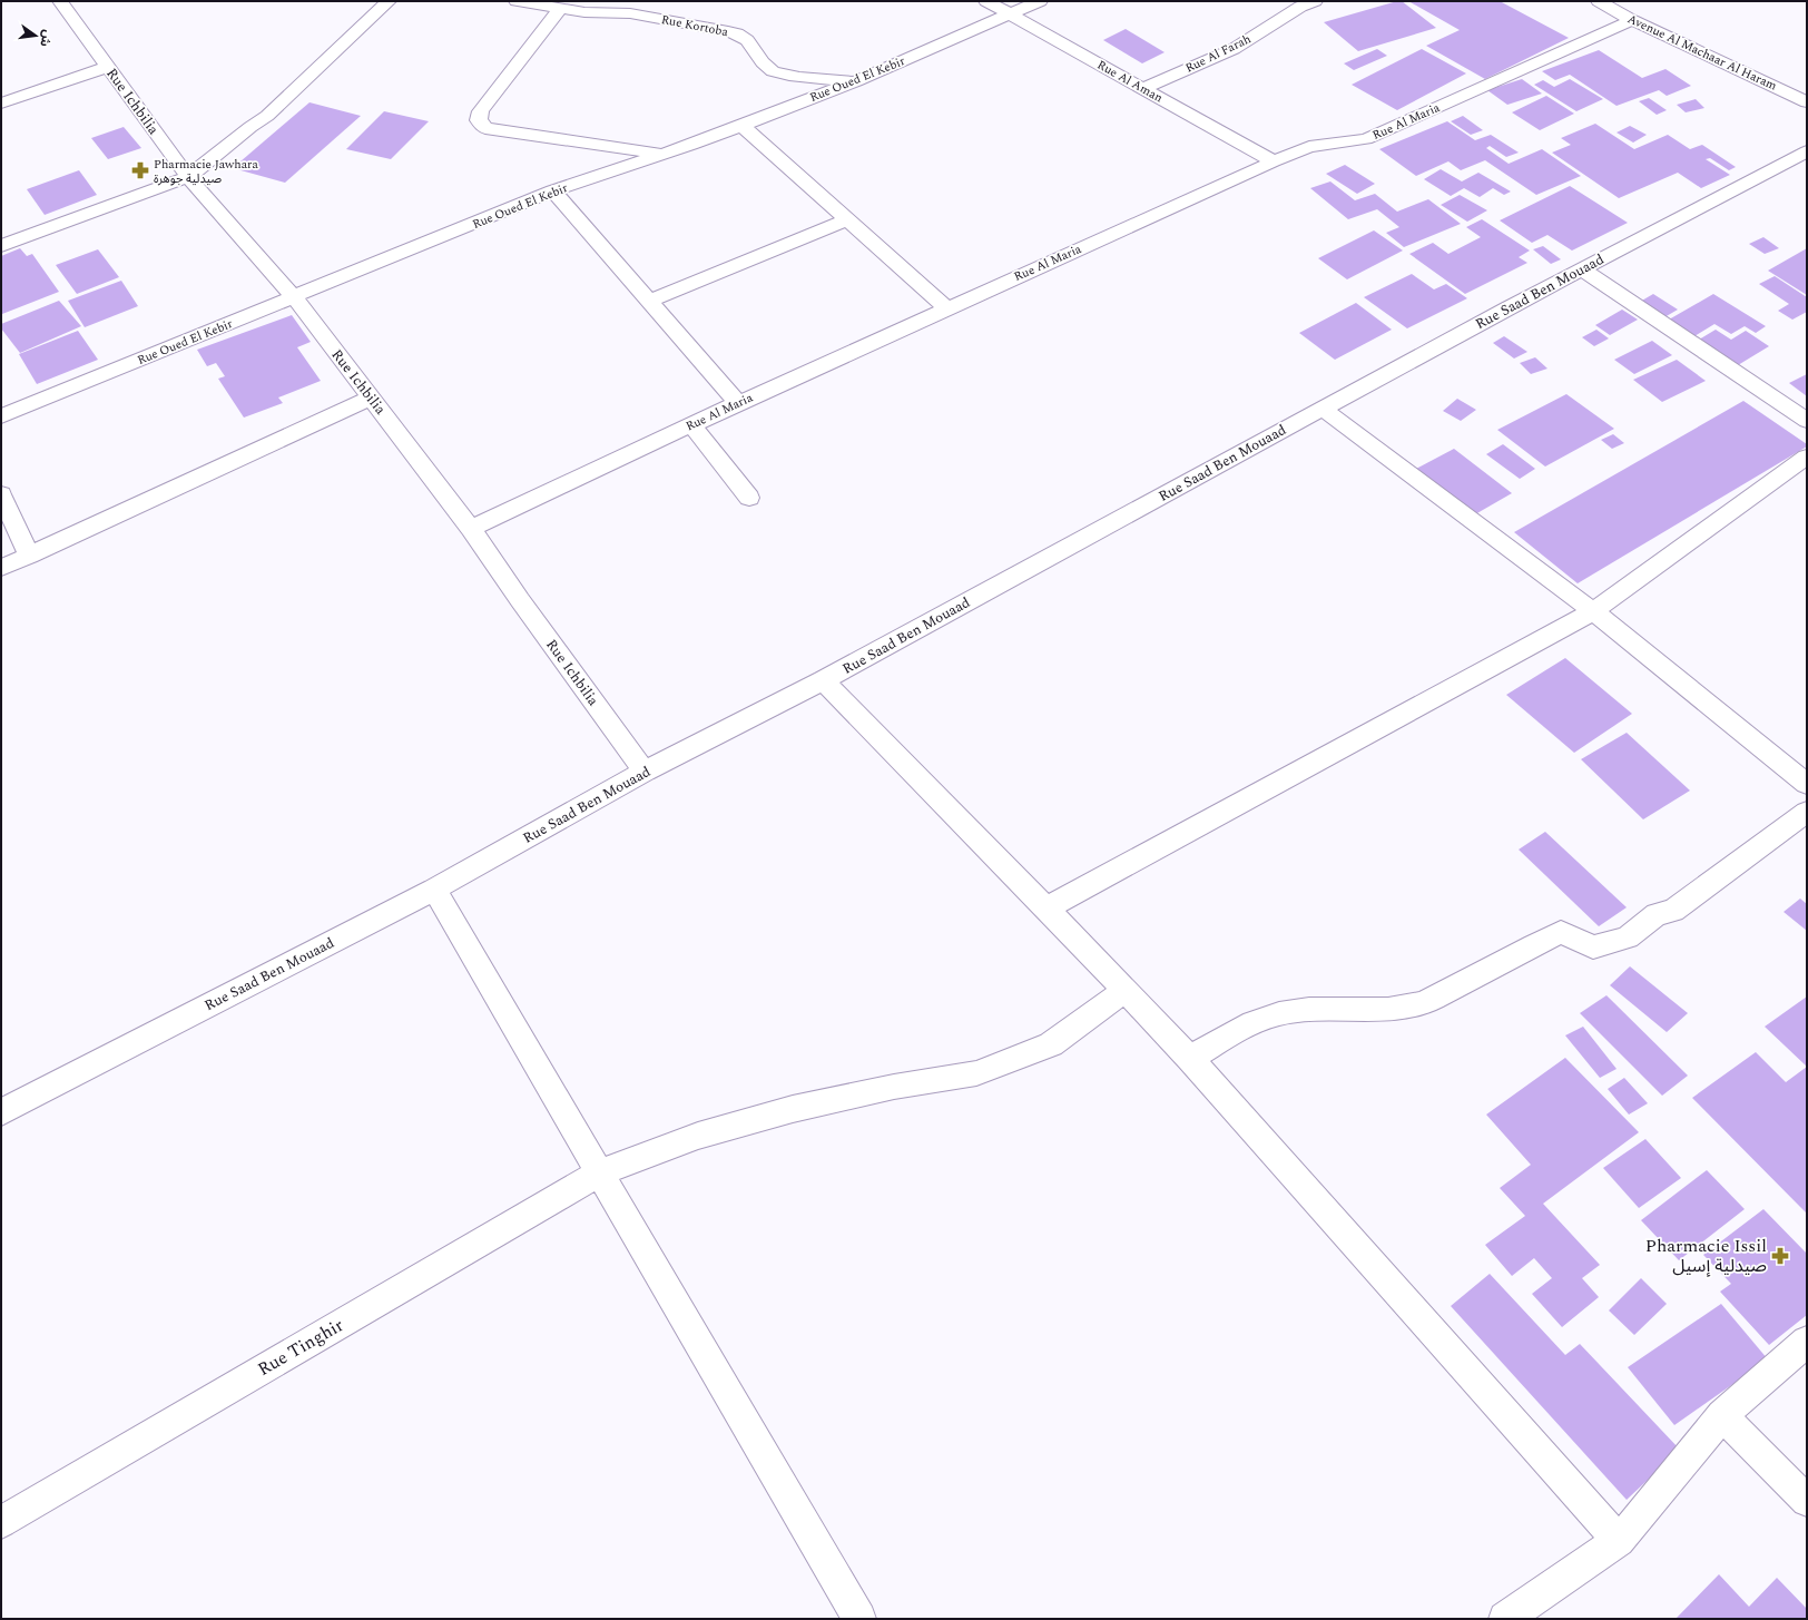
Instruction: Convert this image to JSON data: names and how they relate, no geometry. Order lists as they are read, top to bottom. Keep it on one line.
{"streets":{"street":["Rue Kortoba","Avenue Al Machaar Al Haram","Rue Al Farah","Rue Oued El Kebir","Rue Al Aman","Rue Ichbilia","Rue Al Maria","Rue Saad Ben Mouaad","Rue Tinghir"]},"crossings":[["Rue Kortoba","Rue Oued El Kebir"],["Avenue Al Machaar Al Haram","Rue Al Maria"],["Rue Al Farah","Rue Al Aman"],["Rue Oued El Kebir","Rue Al Aman"],["Rue Oued El Kebir","Rue Ichbilia"],["Rue Al Aman","Rue Al Maria"],["Rue Ichbilia","Rue Al Maria"],["Rue Ichbilia","Rue Saad Ben Mouaad"]],"places":{"pharmacy":["Pharmacie Jawhara صيدلية جوهرة","Pharmacie Issil صيدلية إسيل"]},"north":"right"}
